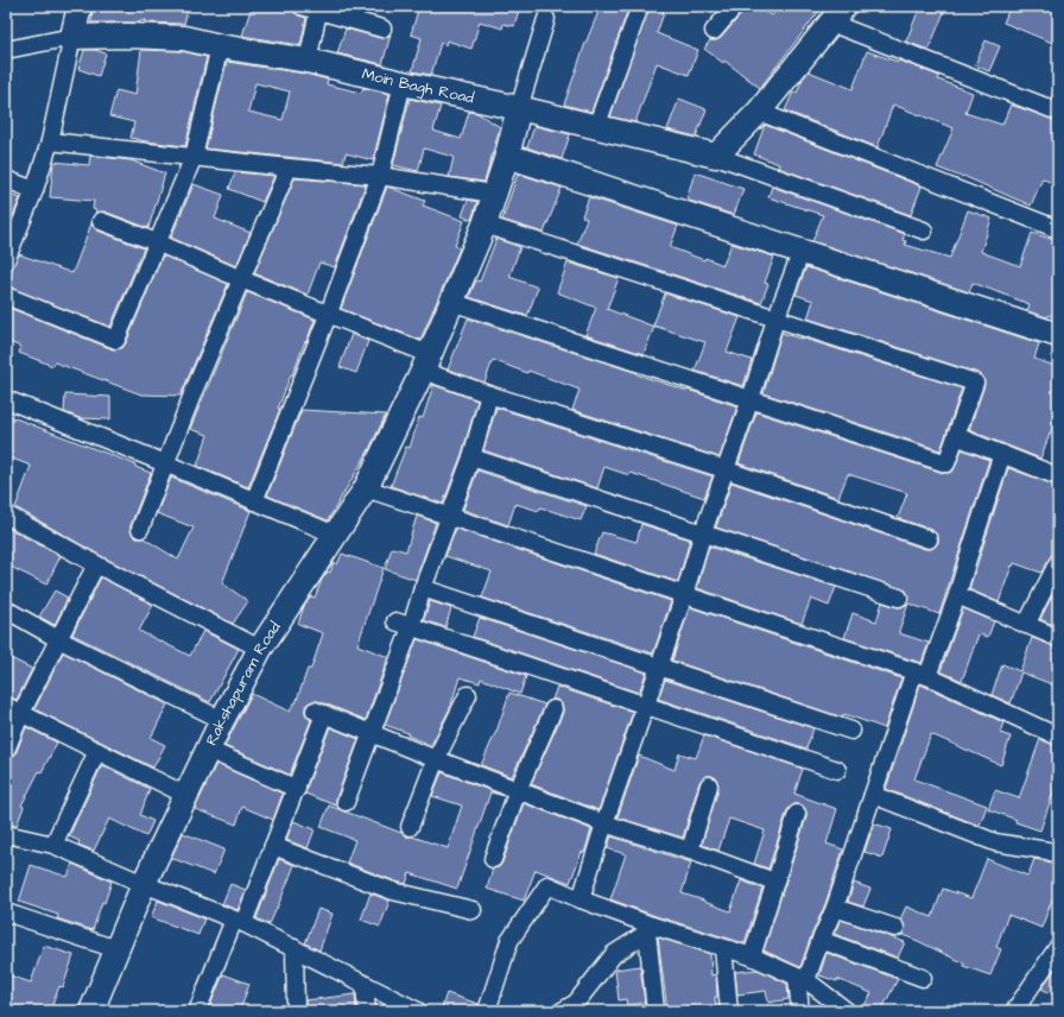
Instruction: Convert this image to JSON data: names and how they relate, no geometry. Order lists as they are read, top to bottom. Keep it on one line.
{"streets":{"street":["Moin Bagh Road","Rakshapuram Road"]}}
